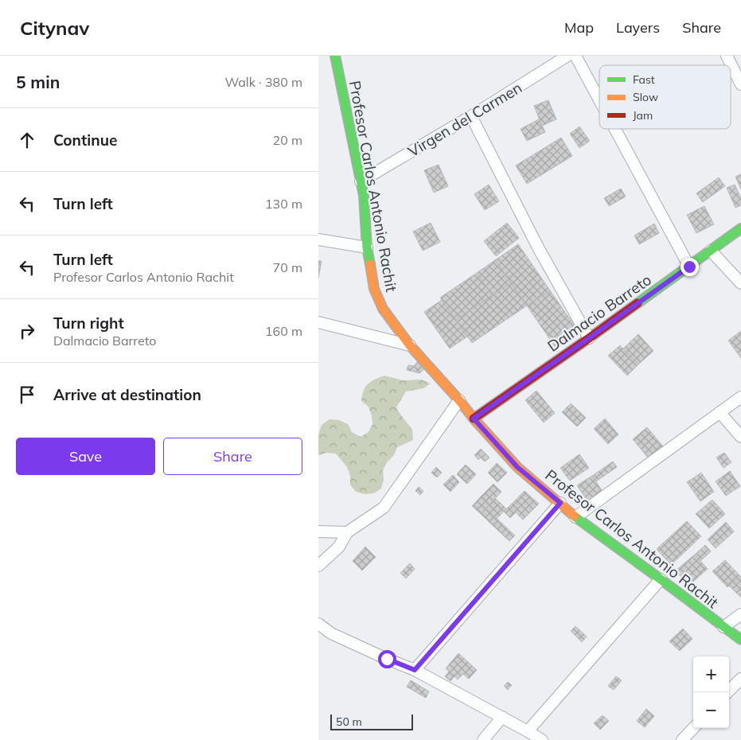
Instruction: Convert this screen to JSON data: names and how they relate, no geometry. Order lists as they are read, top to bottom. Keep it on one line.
{"streets":{"main road":["Profesor Carlos Antonio Rachit","Dalmacio Barreto"],"street":["Virgen del Carmen"]},"crossings":[["Virgen del Carmen","Profesor Carlos Antonio Rachit"],["Profesor Carlos Antonio Rachit","Dalmacio Barreto"]],"legend":["Fast","Slow","Jam"],"scale_bar":"50 m","page":{"header":"Citynav","nav":["Map","Layers","Share"],"heading":["5 min","Walk · 380 m"],"list":[["Continue","20 m"],["Turn left","130 m"],["Turn left","Profesor Carlos Antonio Rachit","70 m"],["Turn right","Dalmacio Barreto","160 m"],"Arrive at destination"],"buttons":["Save","Share"],"map_buttons":["+","−"],"scale":"50 m"}}
